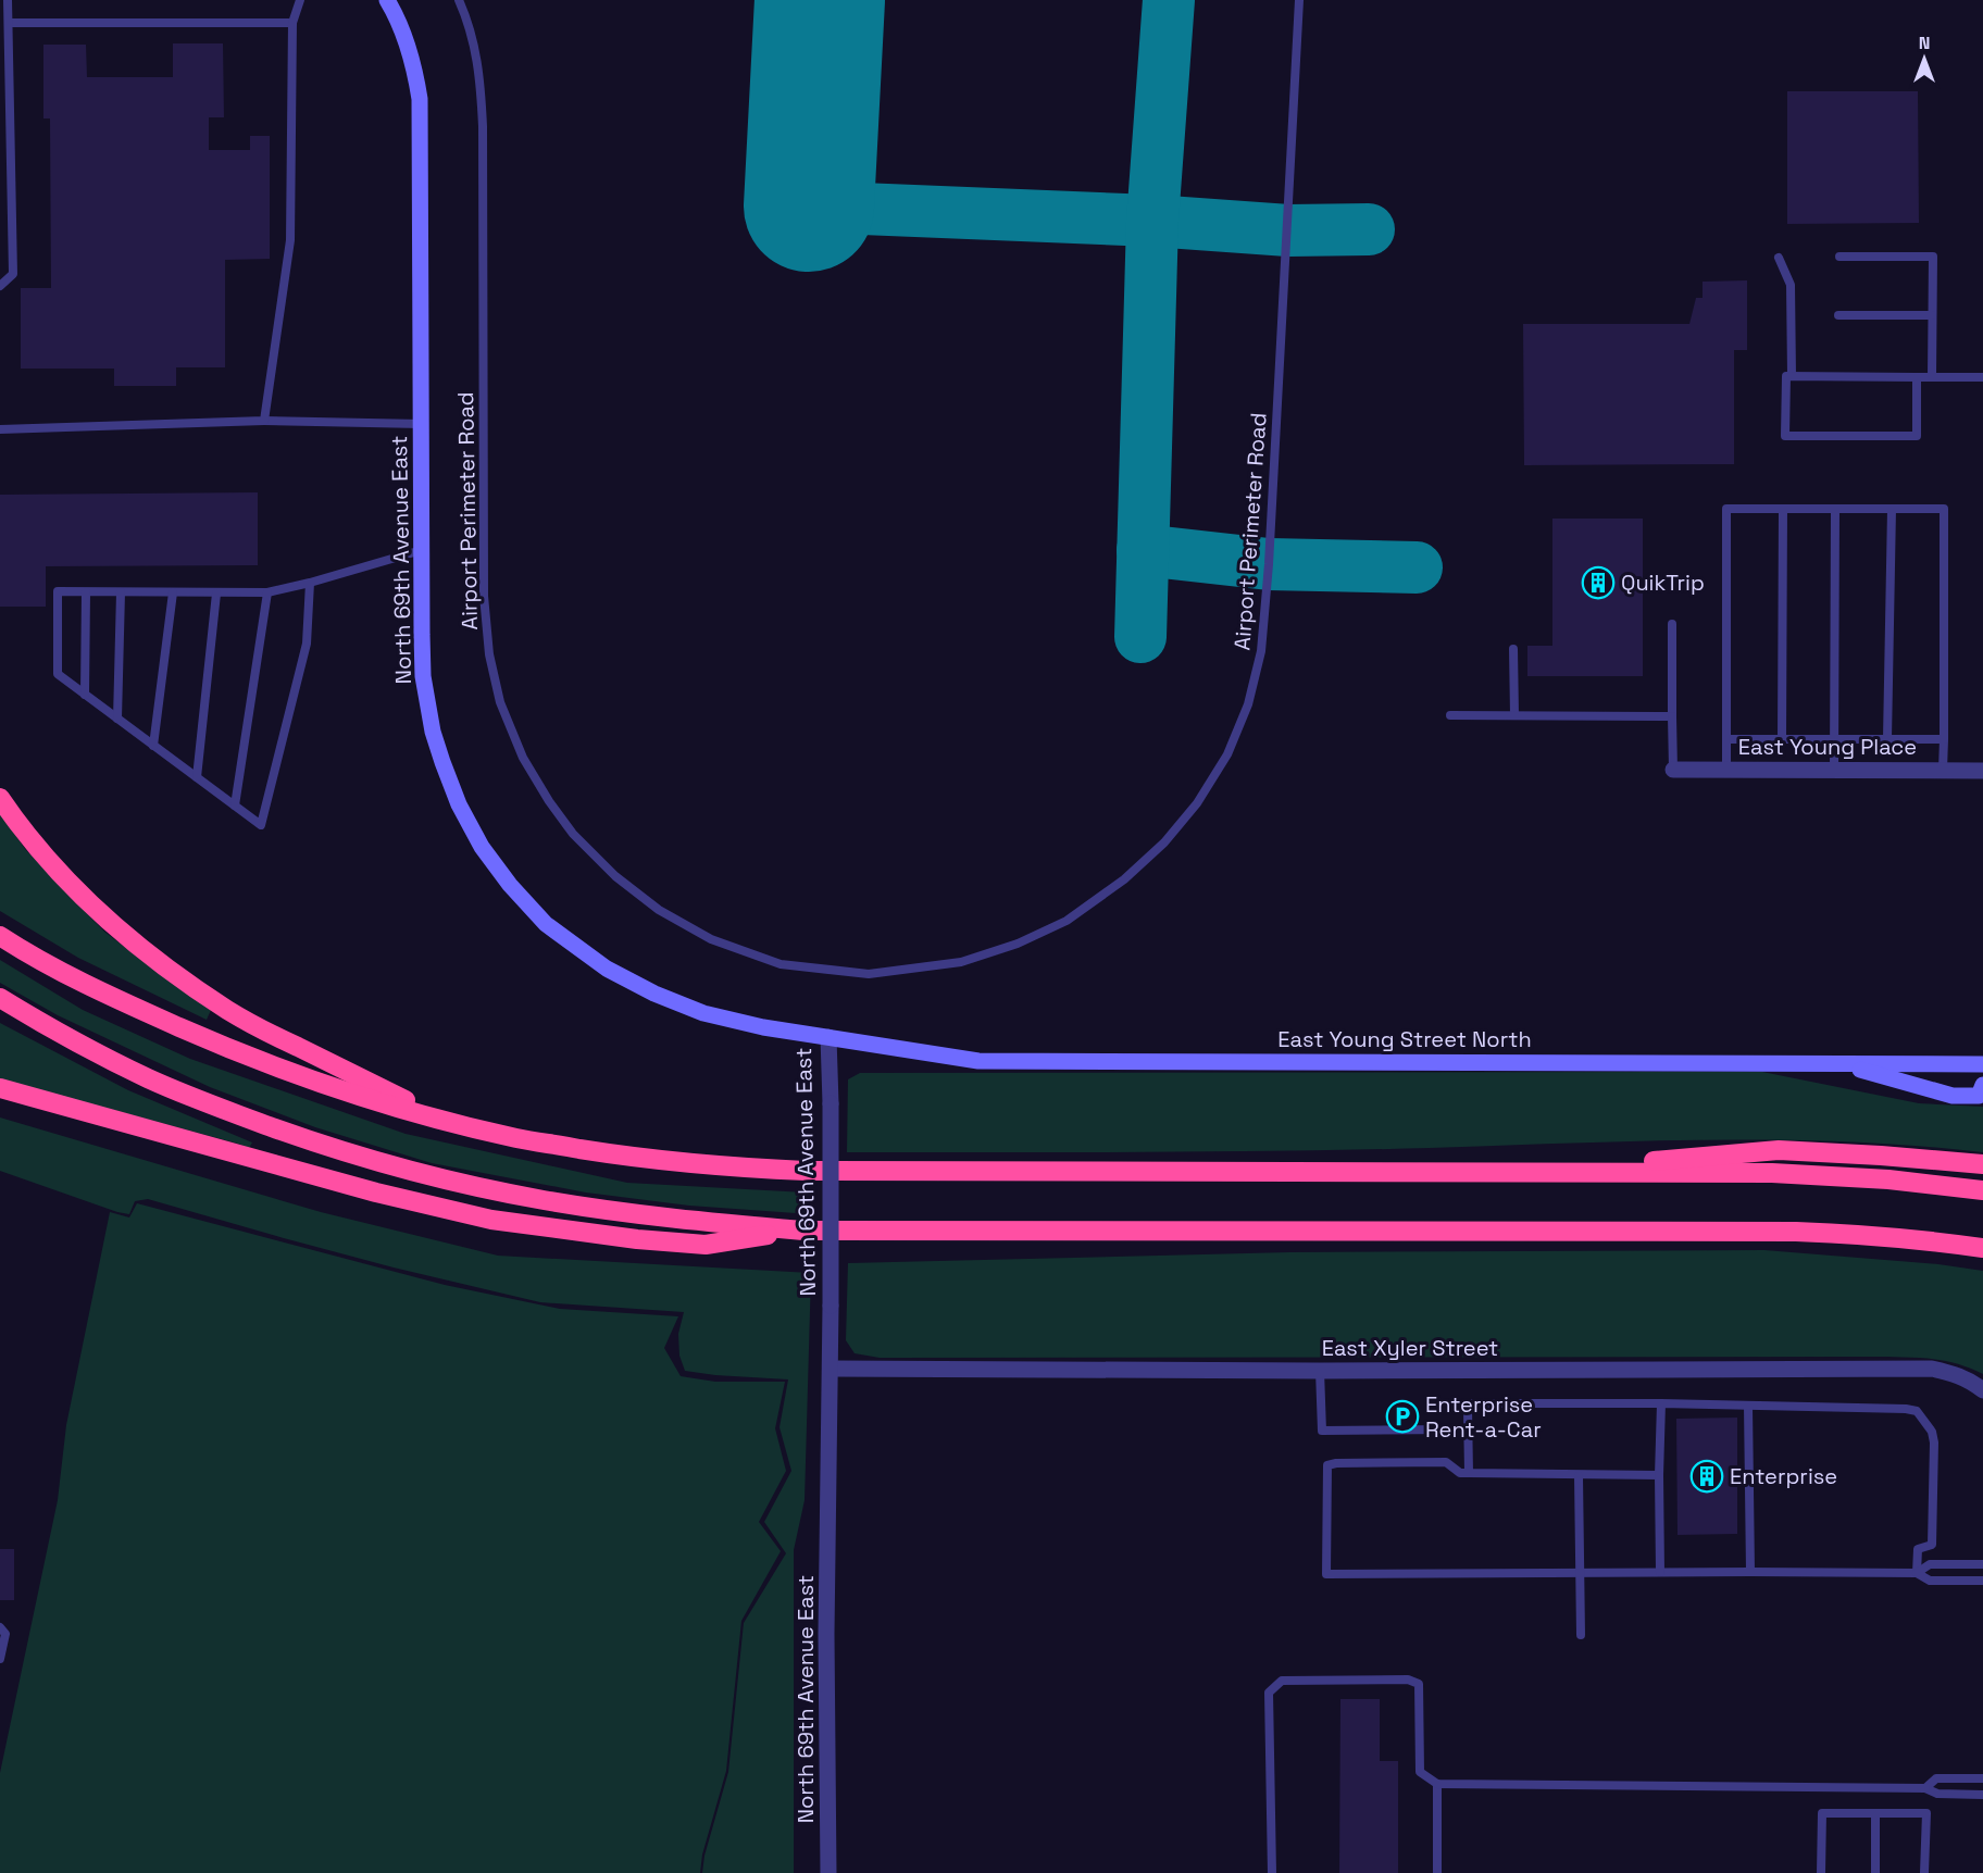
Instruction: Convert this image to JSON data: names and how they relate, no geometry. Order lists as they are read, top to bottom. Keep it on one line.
{"streets":{"street":["North 69th Avenue East","East Young Place","East Young Street North","East Xyler Street"],"lane":["Airport Perimeter Road"]},"crossings":[["North 69th Avenue East","East Young Street North"],["North 69th Avenue East","East Xyler Street"]],"places":{"building":["QuikTrip","Enterprise"],"parking":["Enterprise Rent-a-Car"]},"north":"top"}
